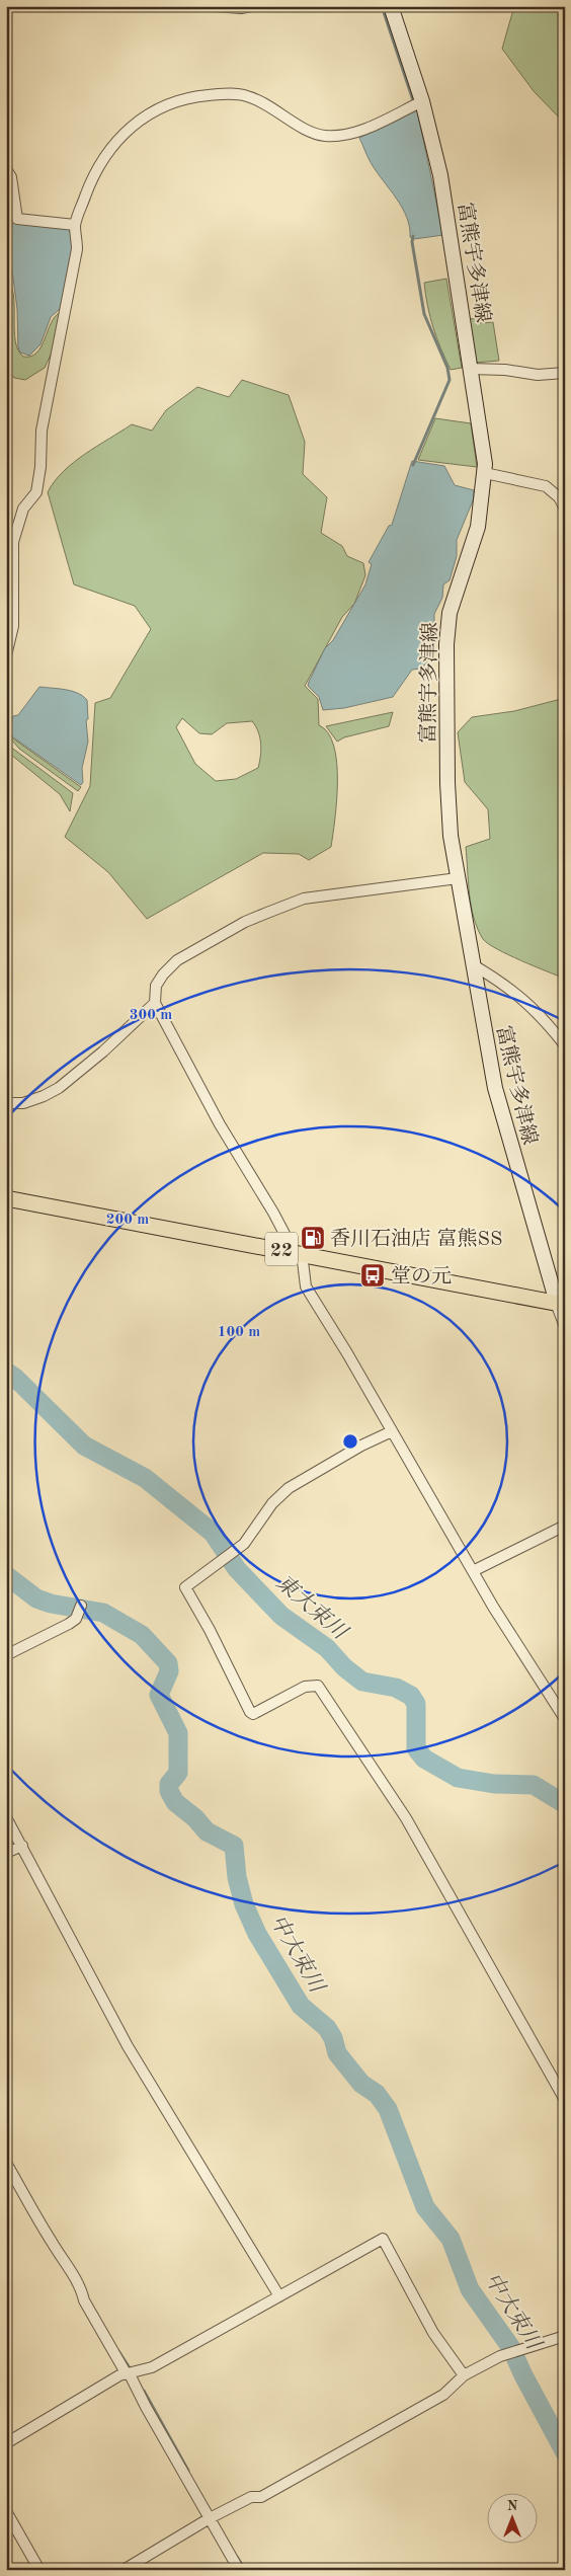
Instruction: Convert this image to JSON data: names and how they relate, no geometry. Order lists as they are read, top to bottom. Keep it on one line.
{"streets":{"main road":["富熊宇多津線","22"]},"crossings":[["富熊宇多津線","22"]],"water":["東大束川","中大束川"],"places":{"fuel station":["香川石油店 富熊SS"],"bus stop":["堂の元"]},"north":"top","rings":["300 m","200 m","100 m"]}
